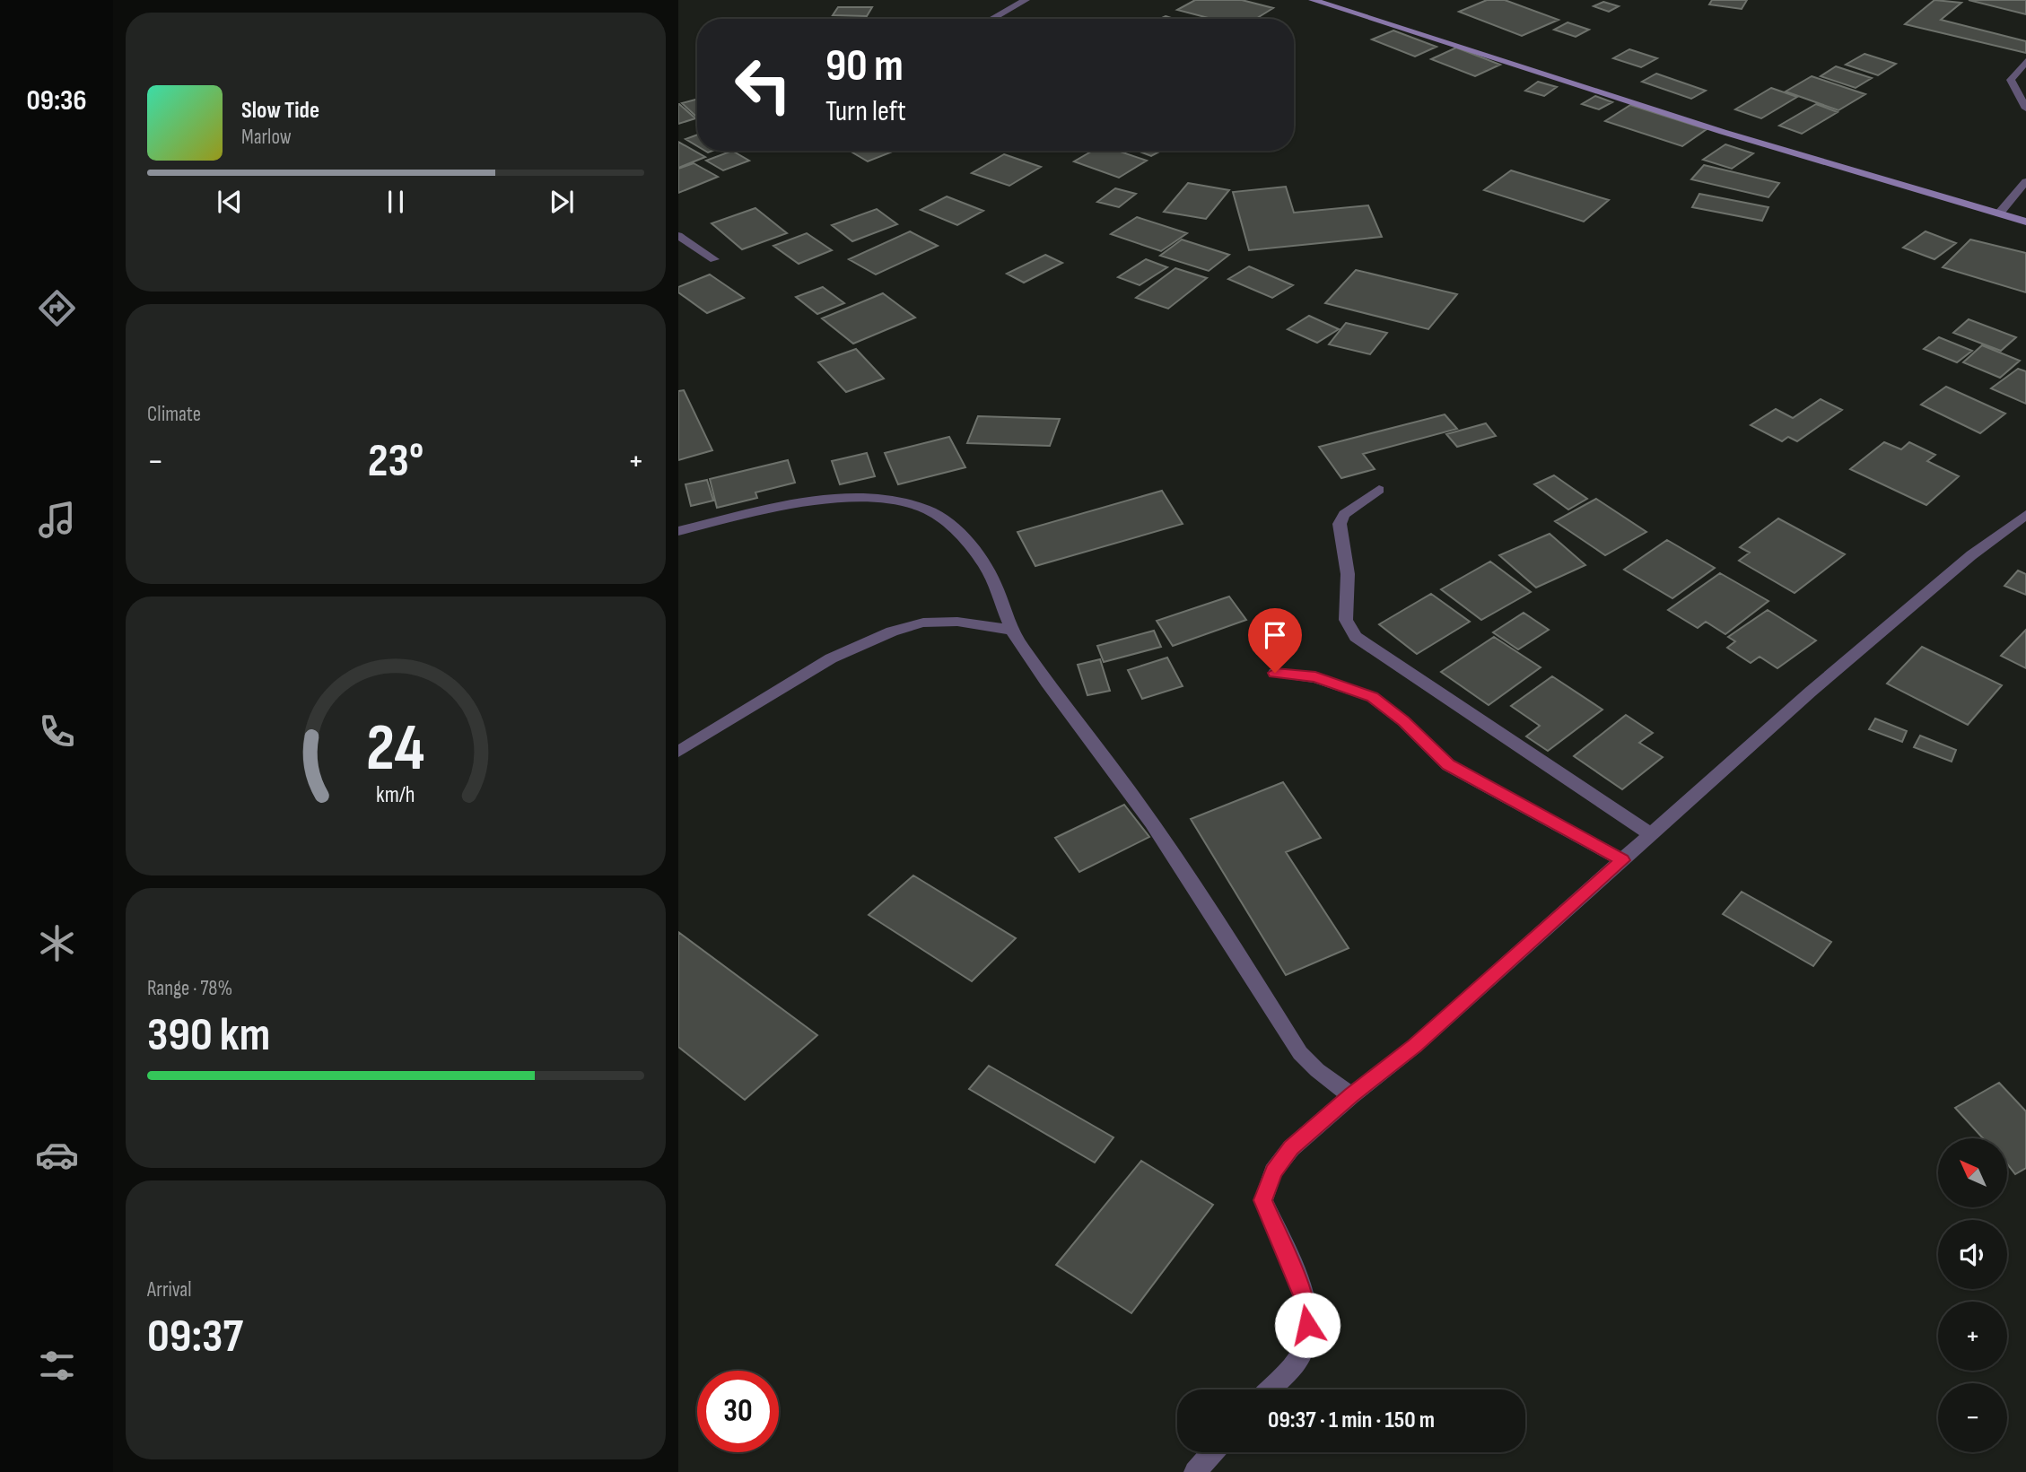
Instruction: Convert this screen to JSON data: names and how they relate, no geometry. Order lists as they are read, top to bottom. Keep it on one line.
{"north":"top left","page":{"tabs":"09:36","turn":["90 m","Turn left"],"song":["Slow Tide","Marlow"],"tile":["Climate",["Range · 78%","390 km"],["Arrival","09:37"]],"heat":["−","23°","+"],"map_buttons":["+","−"],"limit":"30","trip":"09:37 · 1 min · 150 m","gauge":["24","km/h"]}}
